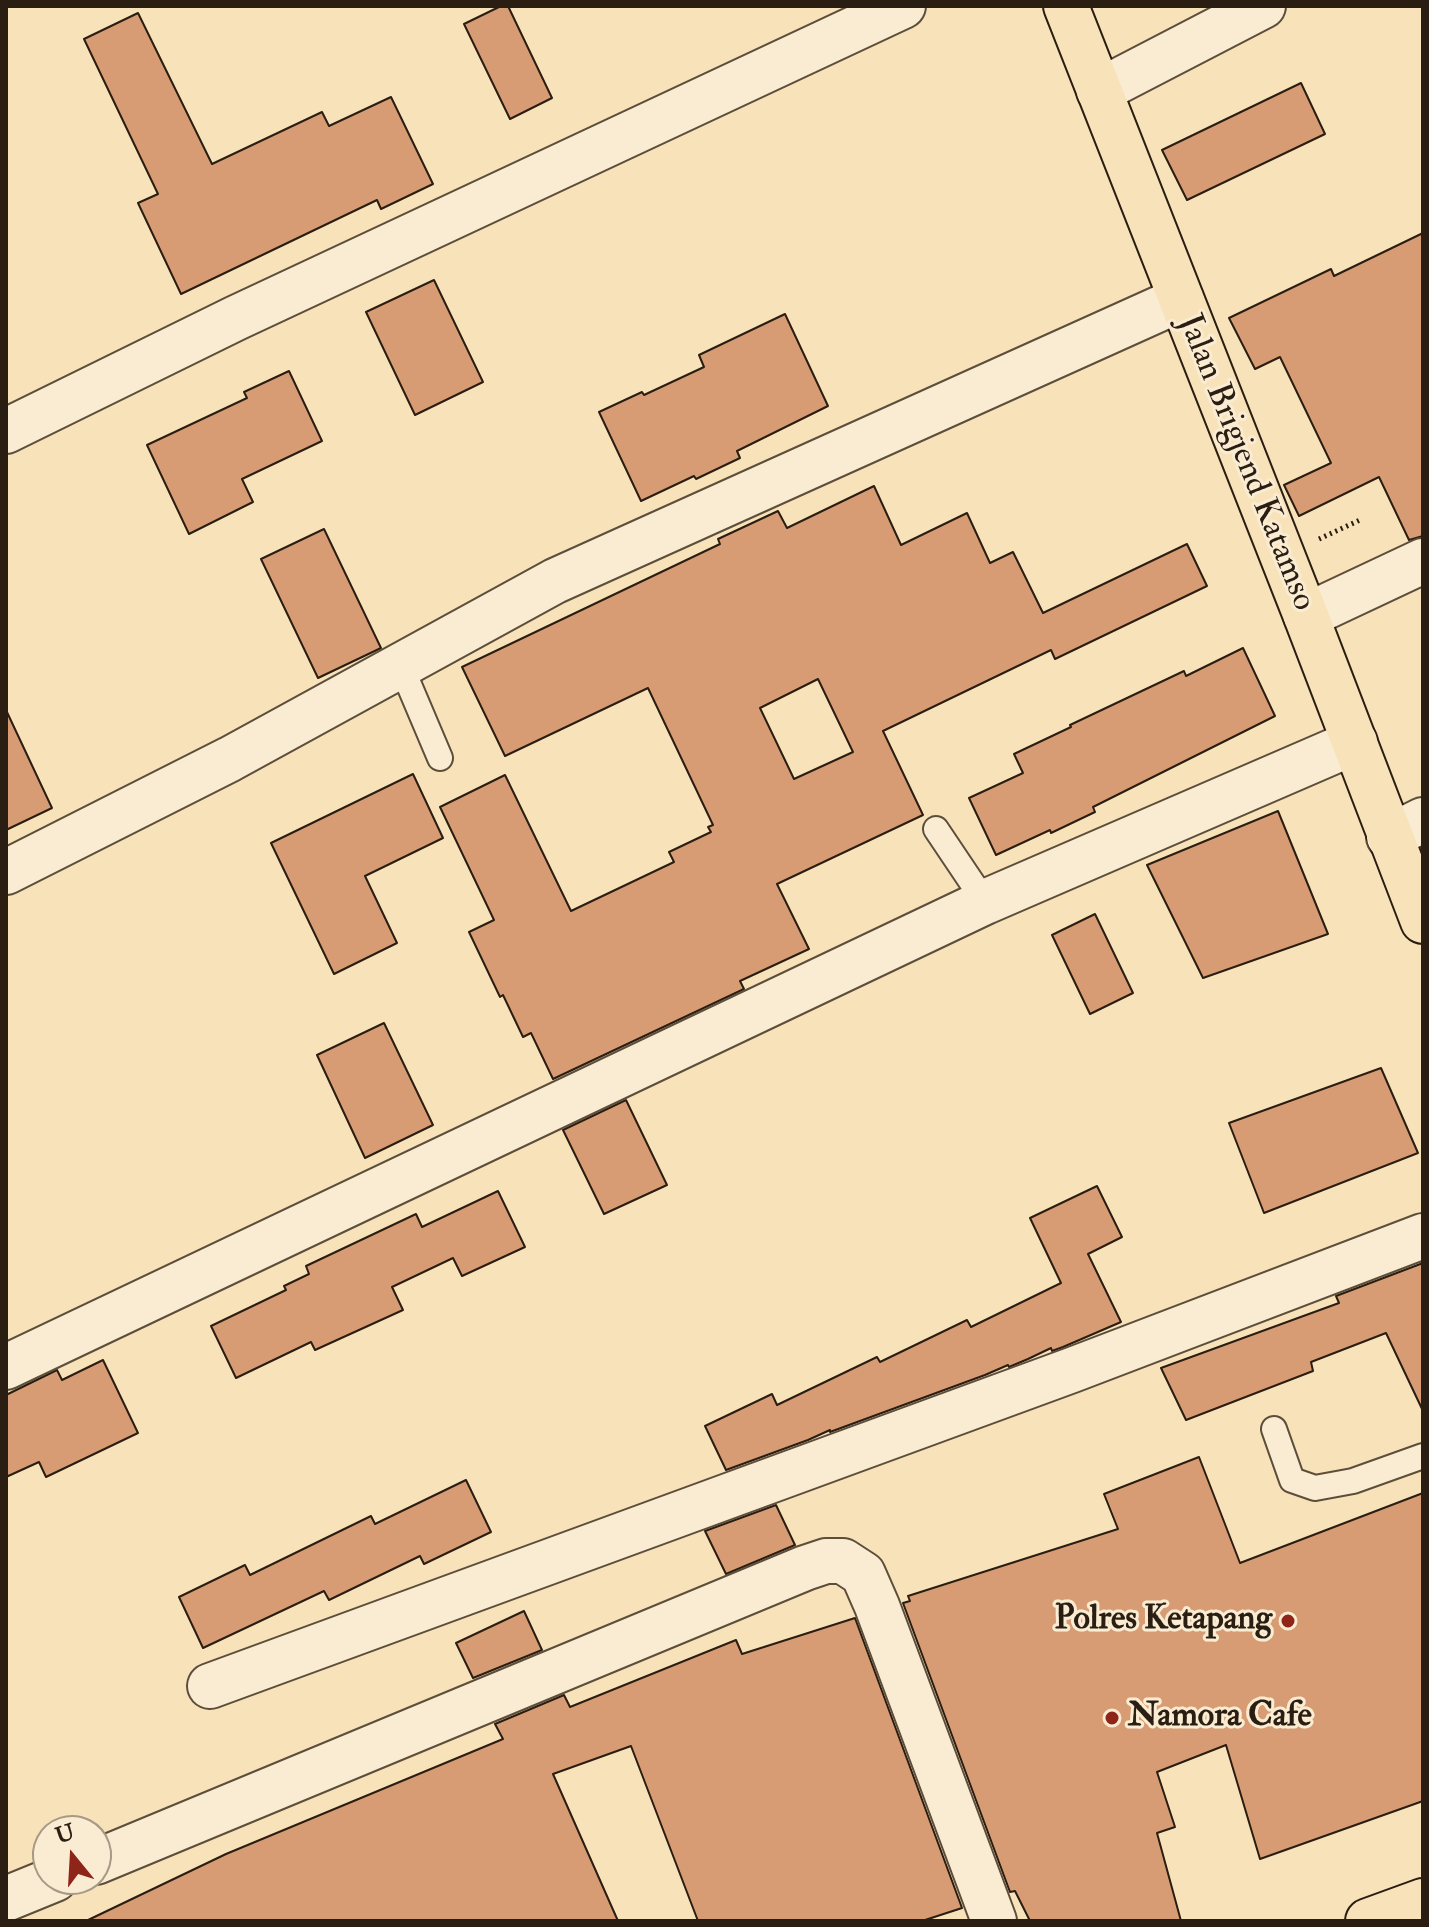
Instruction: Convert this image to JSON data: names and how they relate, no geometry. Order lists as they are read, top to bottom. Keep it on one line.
{"streets":{"highway":["Jalan Brigjend Katamso"]},"places":["Polres Ketapang","Namora Cafe"],"north":"top"}
